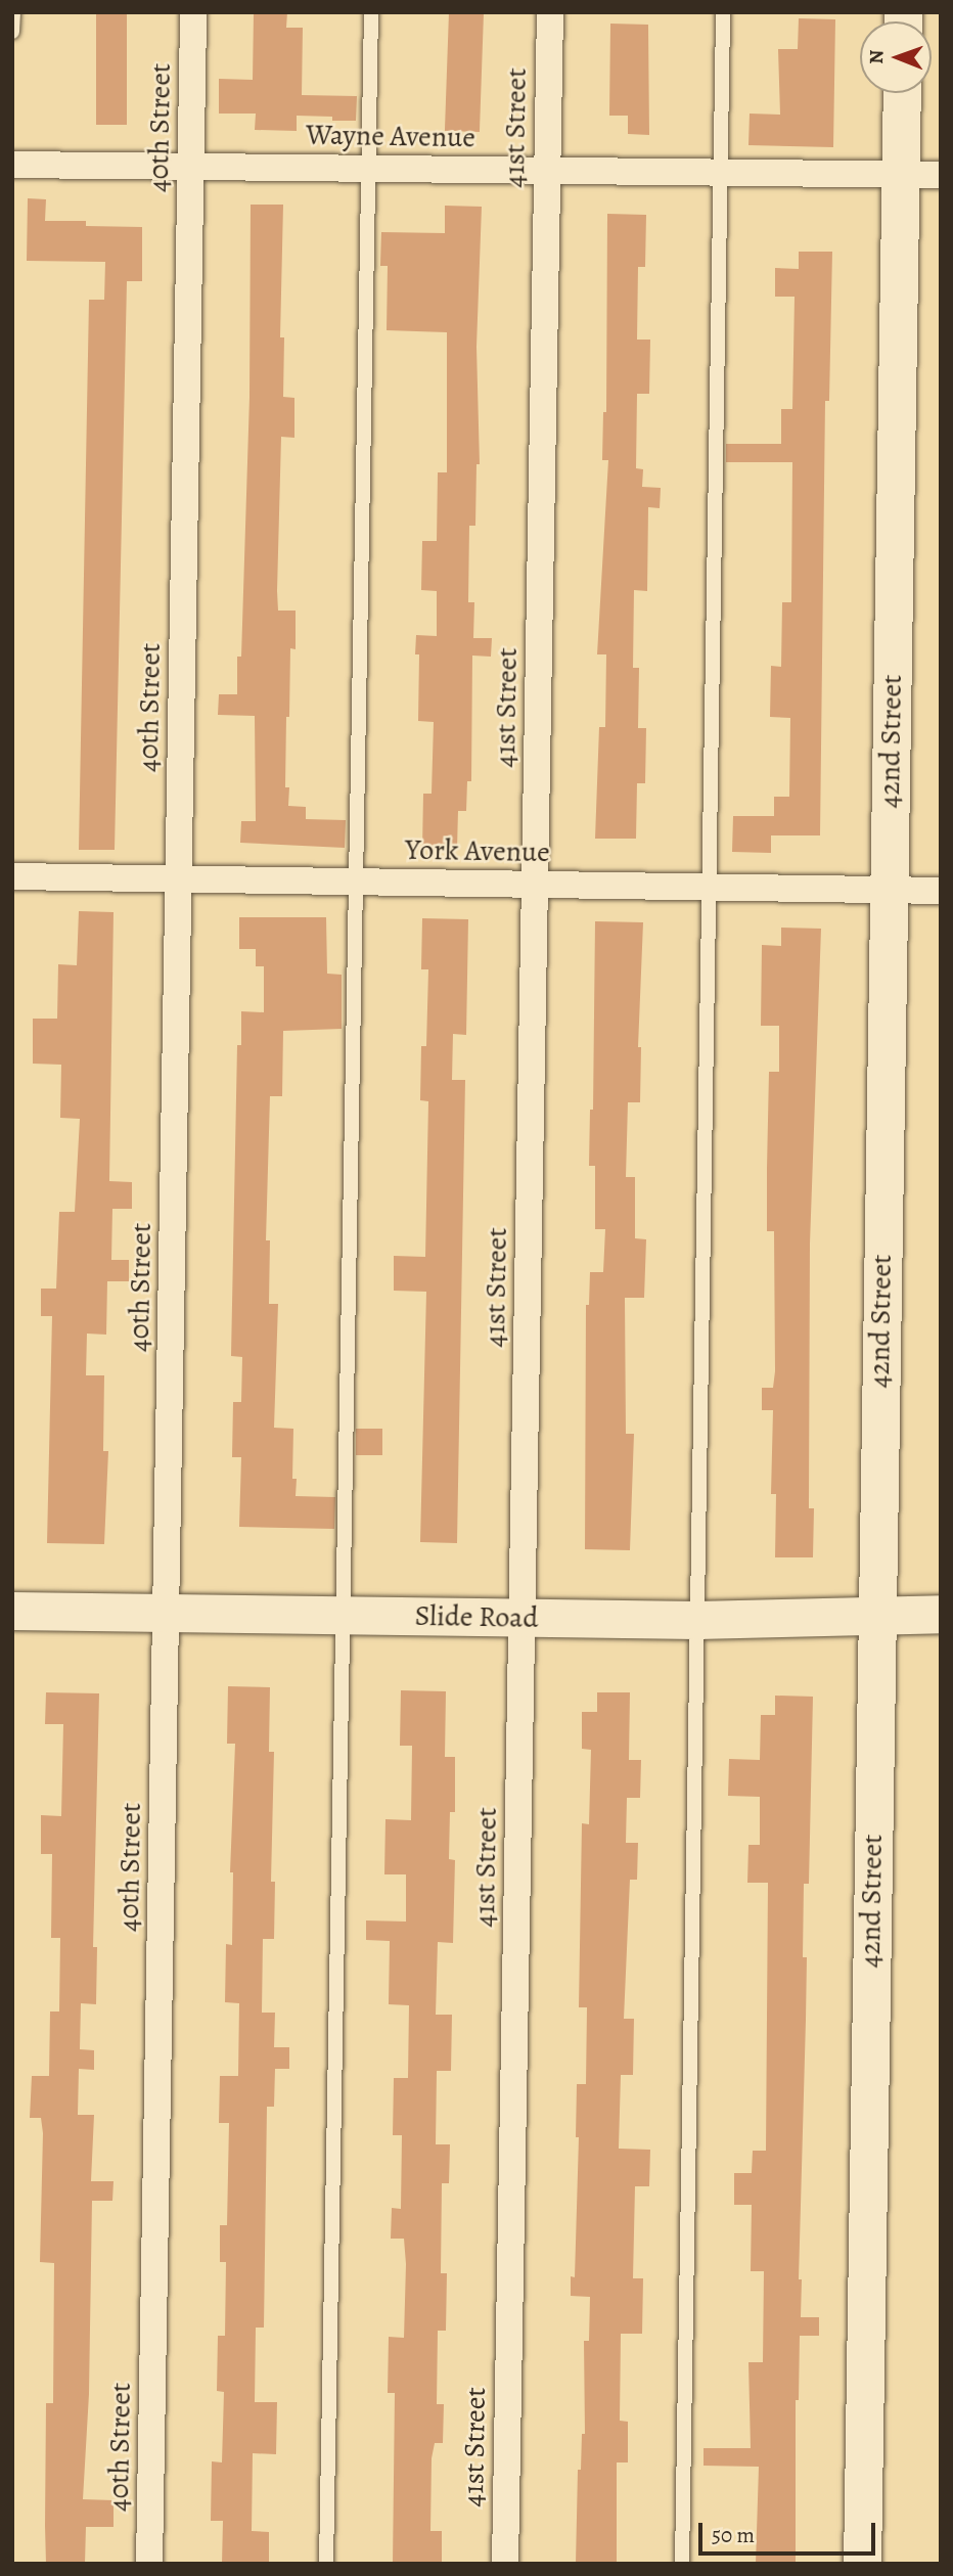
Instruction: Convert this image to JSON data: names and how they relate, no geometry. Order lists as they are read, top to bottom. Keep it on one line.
{"streets":{"street":["40th Street","41st Street","Wayne Avenue","42nd Street","York Avenue","Slide Road"]},"crossings":[["40th Street","Wayne Avenue"],["40th Street","York Avenue"],["40th Street","Slide Road"],["41st Street","Wayne Avenue"],["41st Street","York Avenue"],["41st Street","Slide Road"],["Wayne Avenue","42nd Street"],["42nd Street","York Avenue"],["42nd Street","Slide Road"]],"scale_bar":"50 m","north":"left"}
